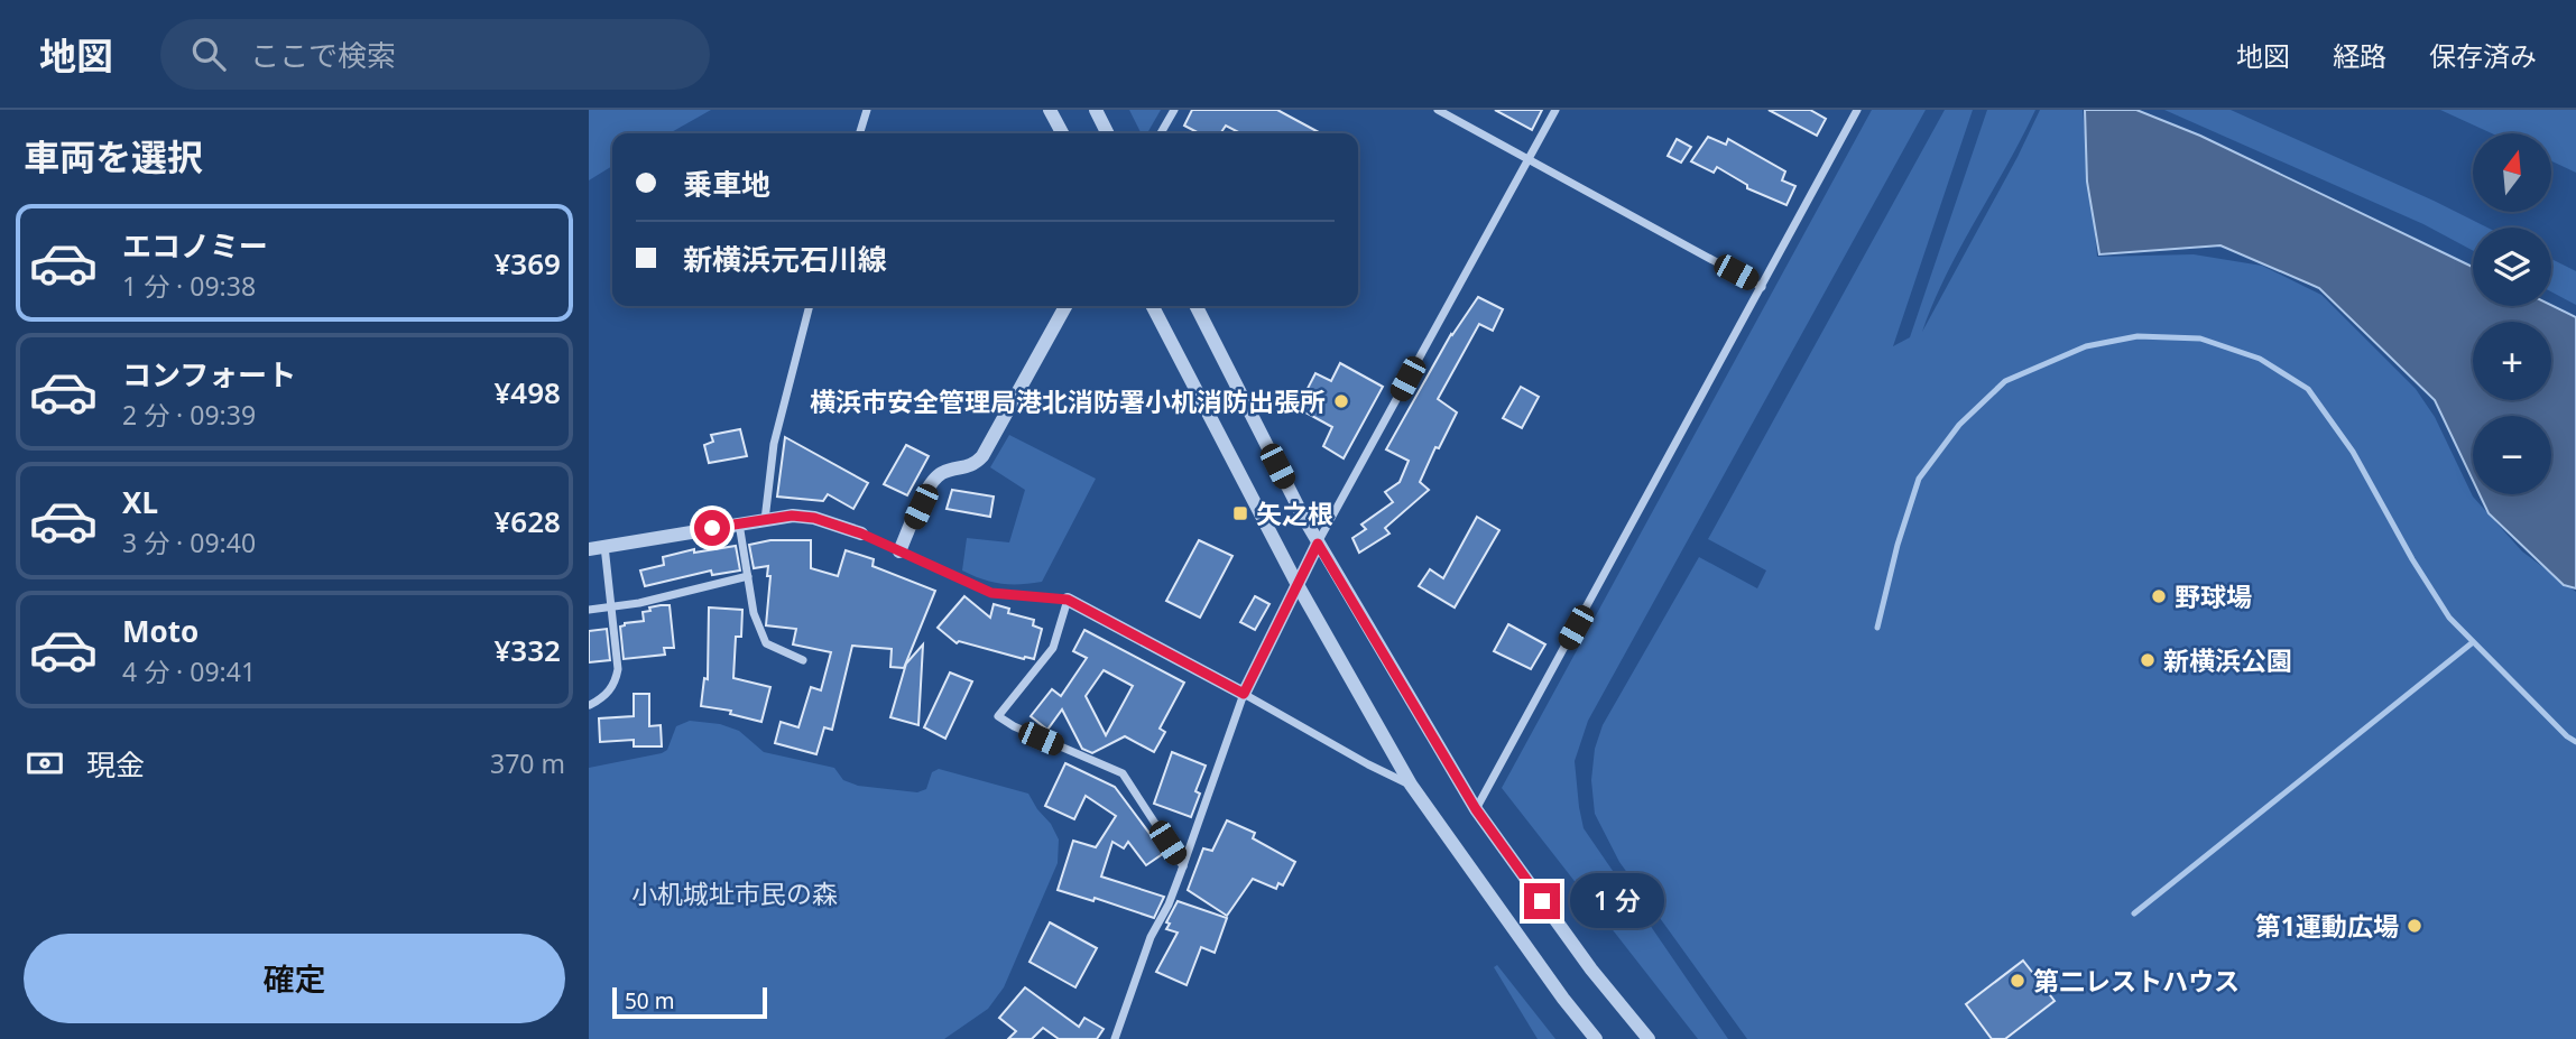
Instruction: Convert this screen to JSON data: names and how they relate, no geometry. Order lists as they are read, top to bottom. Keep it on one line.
{"parks":["小机城址市民の森"],"places":{"other":["横浜市安全管理局港北消防署小机消防出張所","野球場","新横浜公園","第1運動広場","第二レストハウス"],"transit":["矢之根"]},"scale_bar":"50 m","north":"top","page":{"header":"地図","search":"ここで検索","nav":["地図","経路","保存済み"],"heading":"車両を選択","map_buttons":["+","−"],"banner":["乗車地","新横浜元石川線"],"list":[{"name":"エコノミー","note":"1 分 · 09:38","value":"¥369"},{"name":"コンフォート","note":"2 分 · 09:39","value":"¥498"},{"name":"XL","note":"3 分 · 09:40","value":"¥628"},{"name":"Moto","note":"4 分 · 09:41","value":"¥332"}],"pay":["現金","370 m"],"bubble":"1 分","buttons":"確定","scale":"50 m"}}
